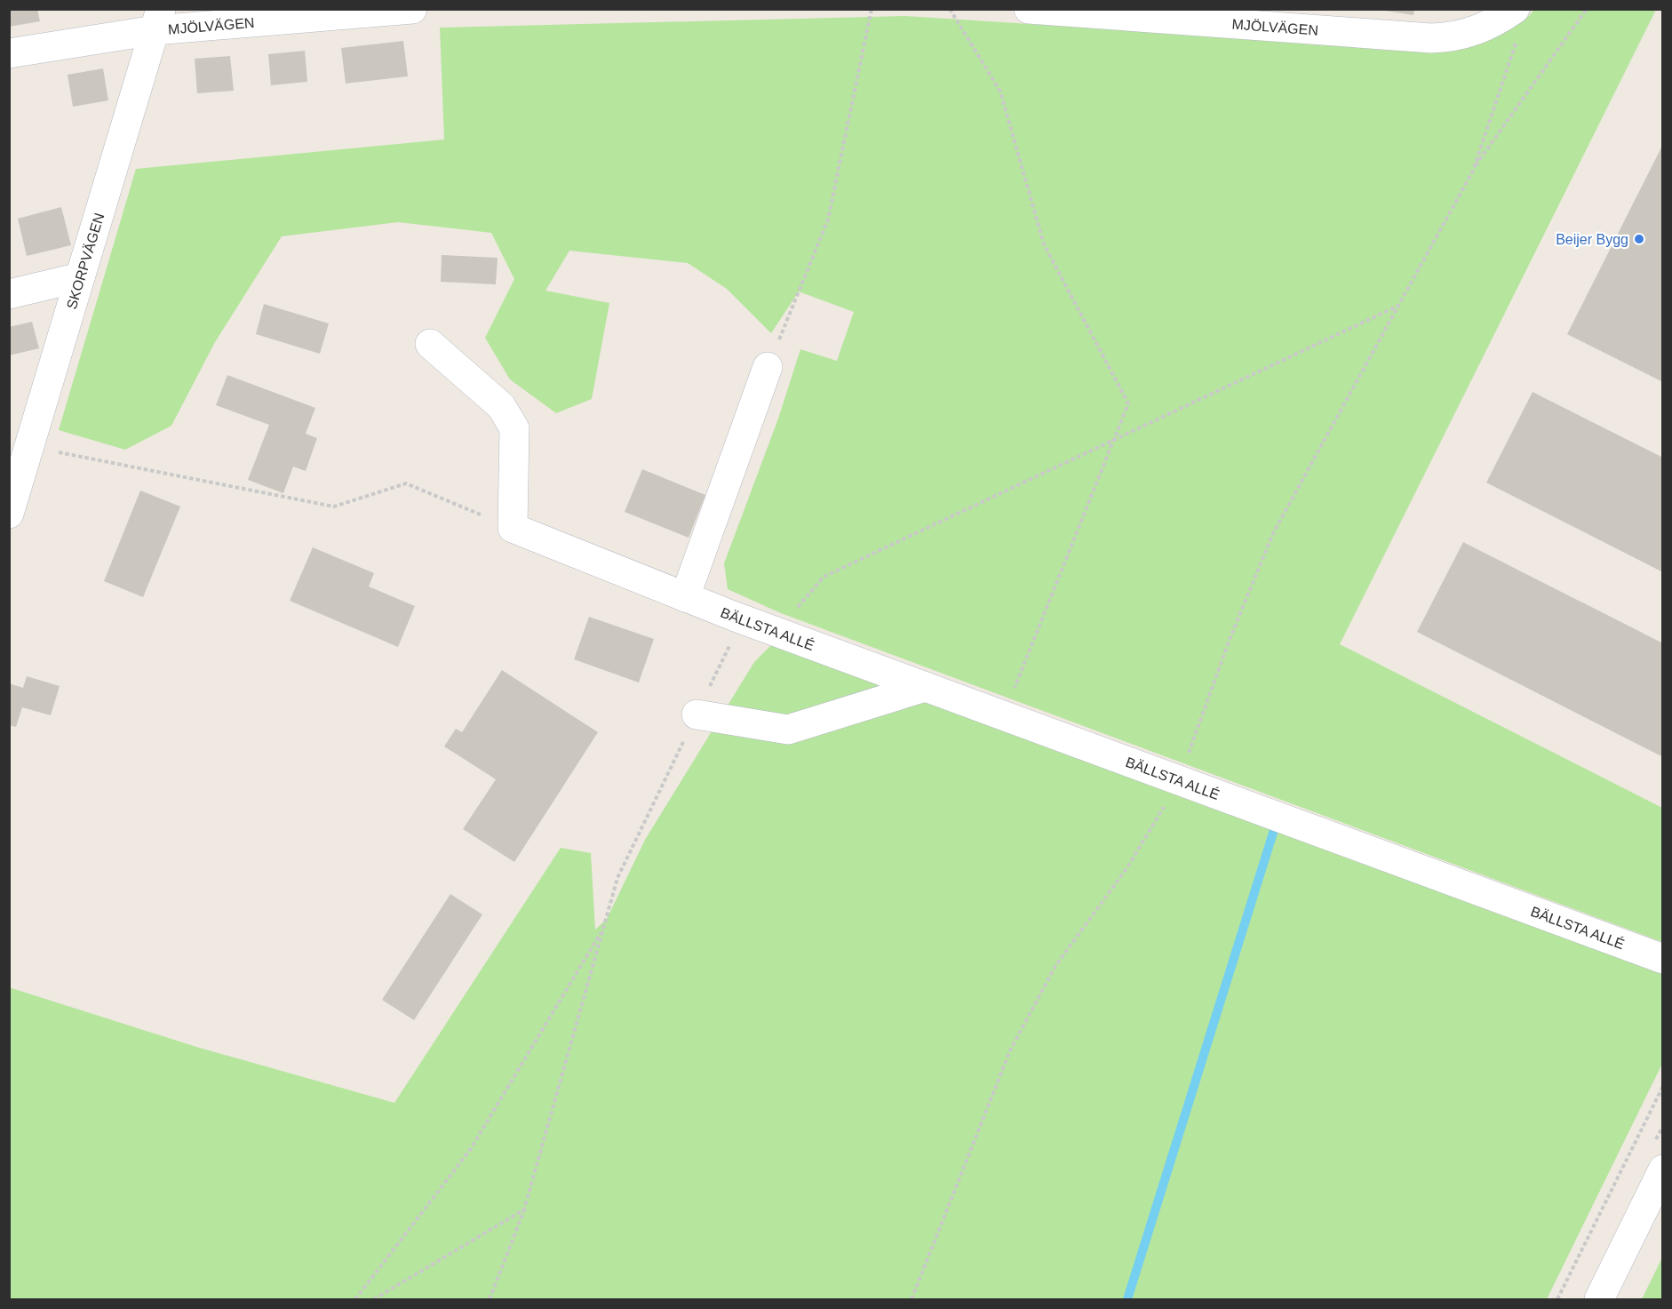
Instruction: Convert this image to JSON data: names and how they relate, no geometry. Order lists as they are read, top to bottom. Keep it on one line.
{"streets":{"street":["MJÖLVÄGEN","SKORPVÄGEN","BÄLLSTA ALLÉ"]},"crossings":[["MJÖLVÄGEN","SKORPVÄGEN"]],"places":["Beijer Bygg"]}
